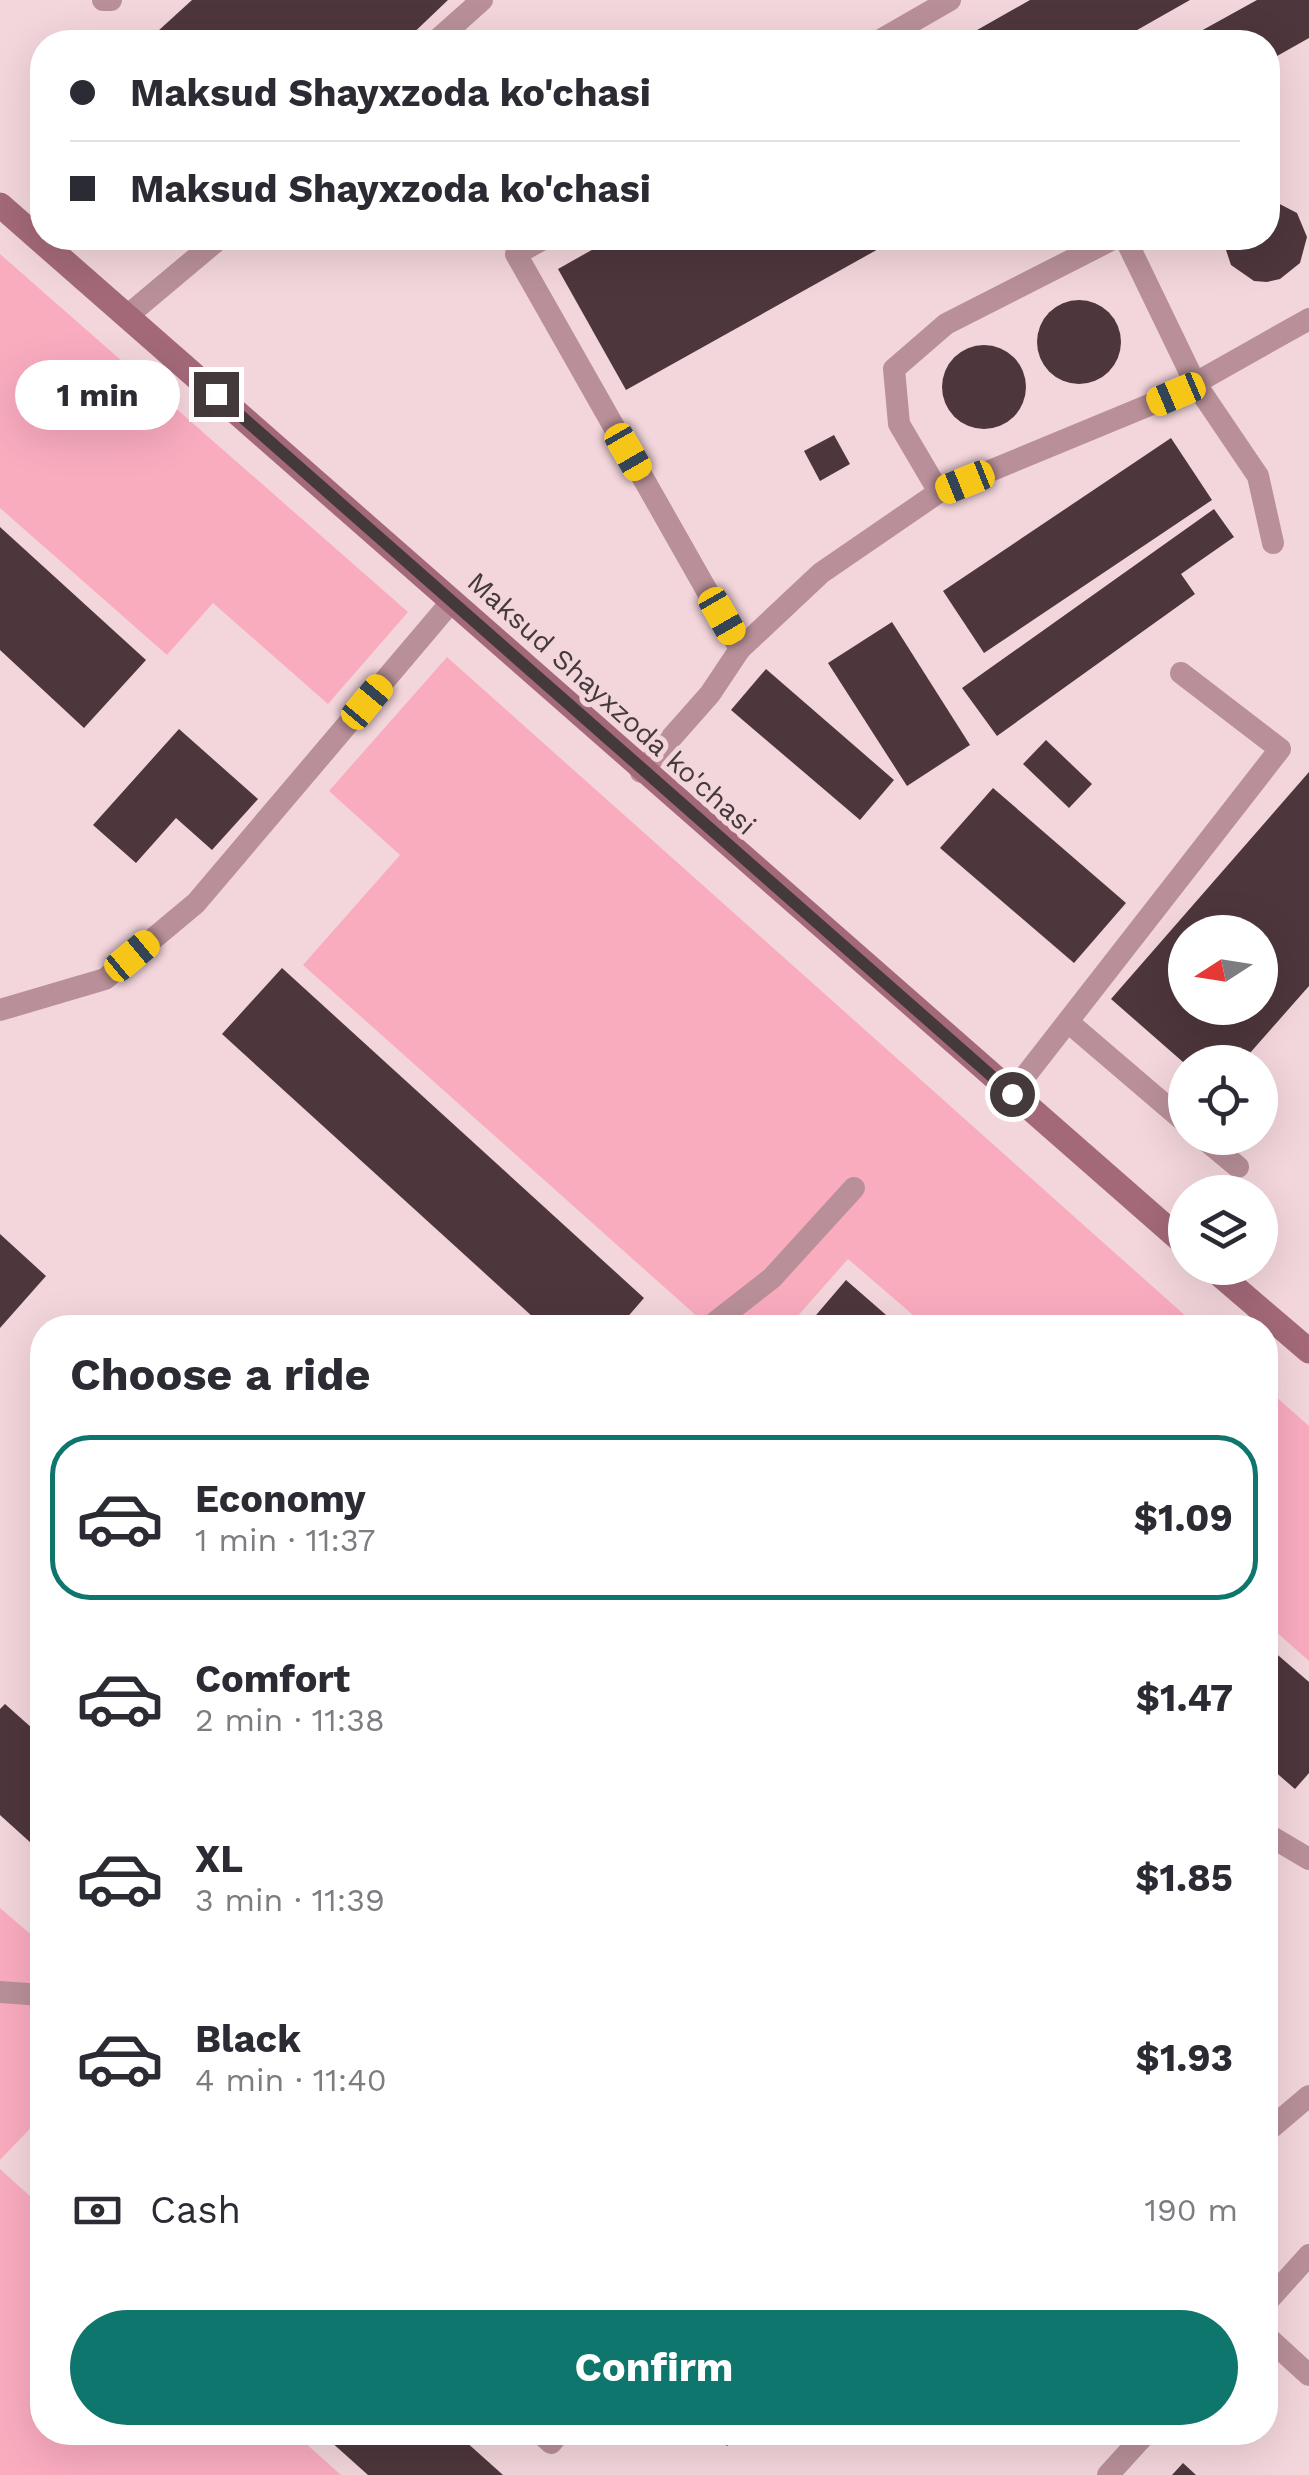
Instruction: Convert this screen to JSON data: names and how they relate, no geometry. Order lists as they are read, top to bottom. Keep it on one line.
{"streets":{"street":["Maksud Shayxzoda ko'chasi"]},"north":"left","page":{"banner":["Maksud Shayxzoda ko'chasi","Maksud Shayxzoda ko'chasi"],"bubble":"1 min","heading":"Choose a ride","list":[{"name":"Economy","note":"1 min · 11:37","value":"$1.09"},{"name":"Comfort","note":"2 min · 11:38","value":"$1.47"},{"name":"XL","note":"3 min · 11:39","value":"$1.85"},{"name":"Black","note":"4 min · 11:40","value":"$1.93"}],"pay":["Cash","190 m"],"buttons":"Confirm"}}
